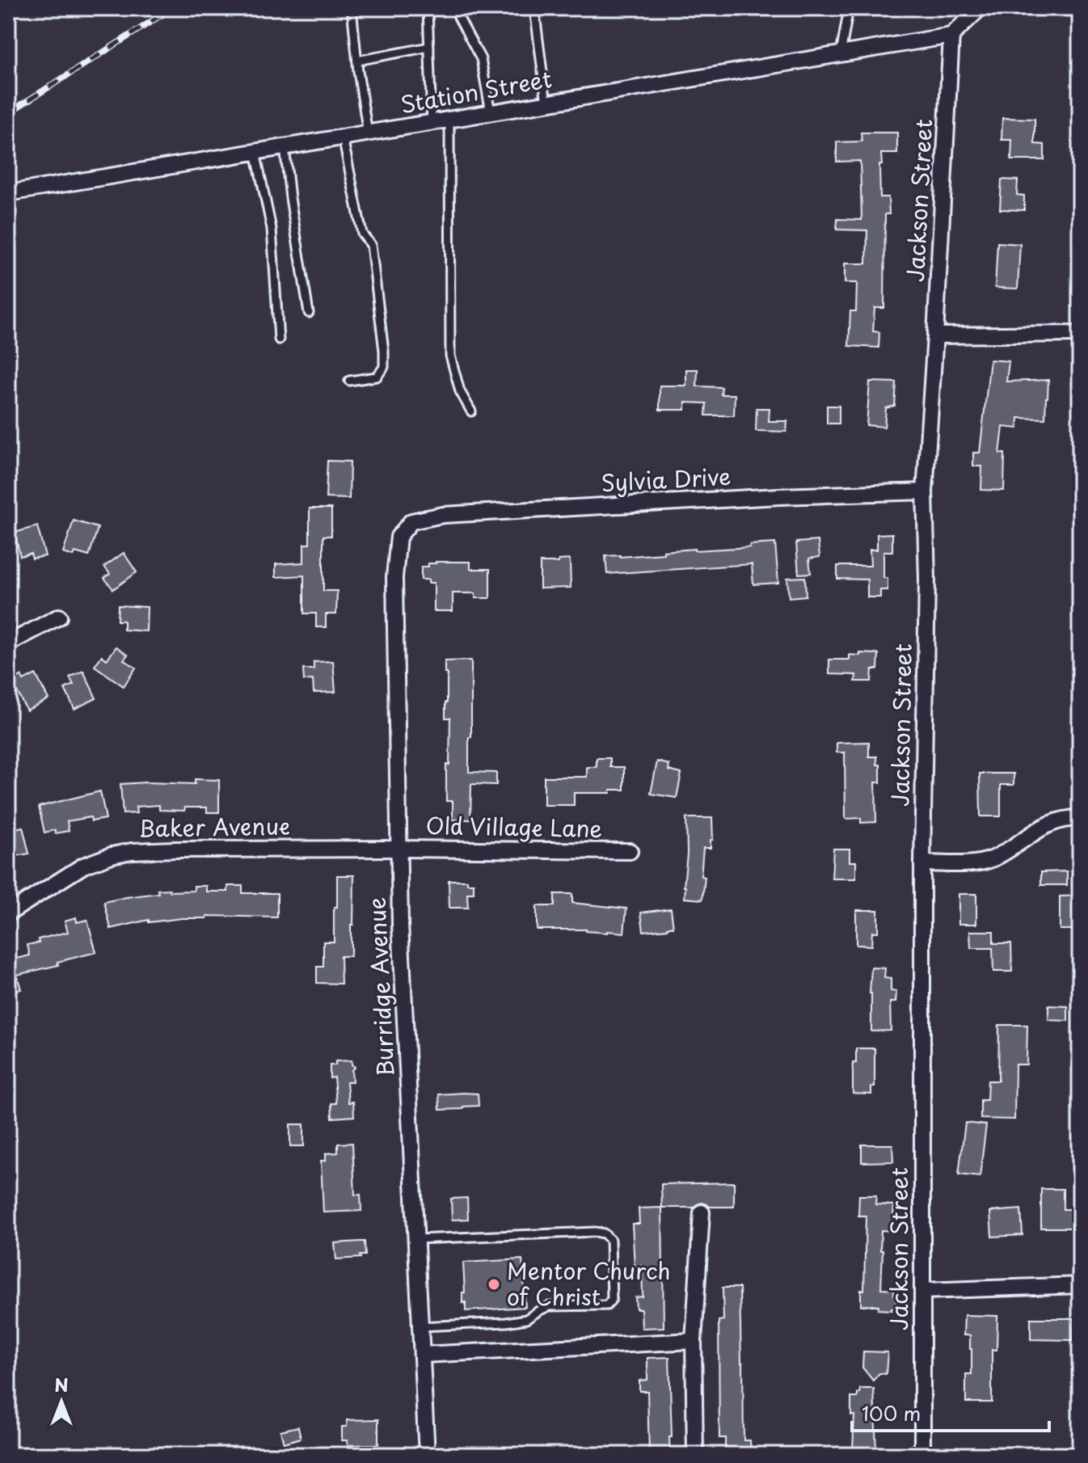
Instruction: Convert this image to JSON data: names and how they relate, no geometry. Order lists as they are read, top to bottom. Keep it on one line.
{"streets":{"street":["Station Street","Jackson Street","Sylvia Drive","Baker Avenue","Old Village Lane","Burridge Avenue"]},"crossings":[["Station Street","Jackson Street"],["Jackson Street","Sylvia Drive"],["Sylvia Drive","Burridge Avenue"],["Baker Avenue","Old Village Lane"],["Baker Avenue","Burridge Avenue"],["Old Village Lane","Burridge Avenue"]],"places":["Mentor Church of Christ"],"scale_bar":"100 m","north":"top"}
